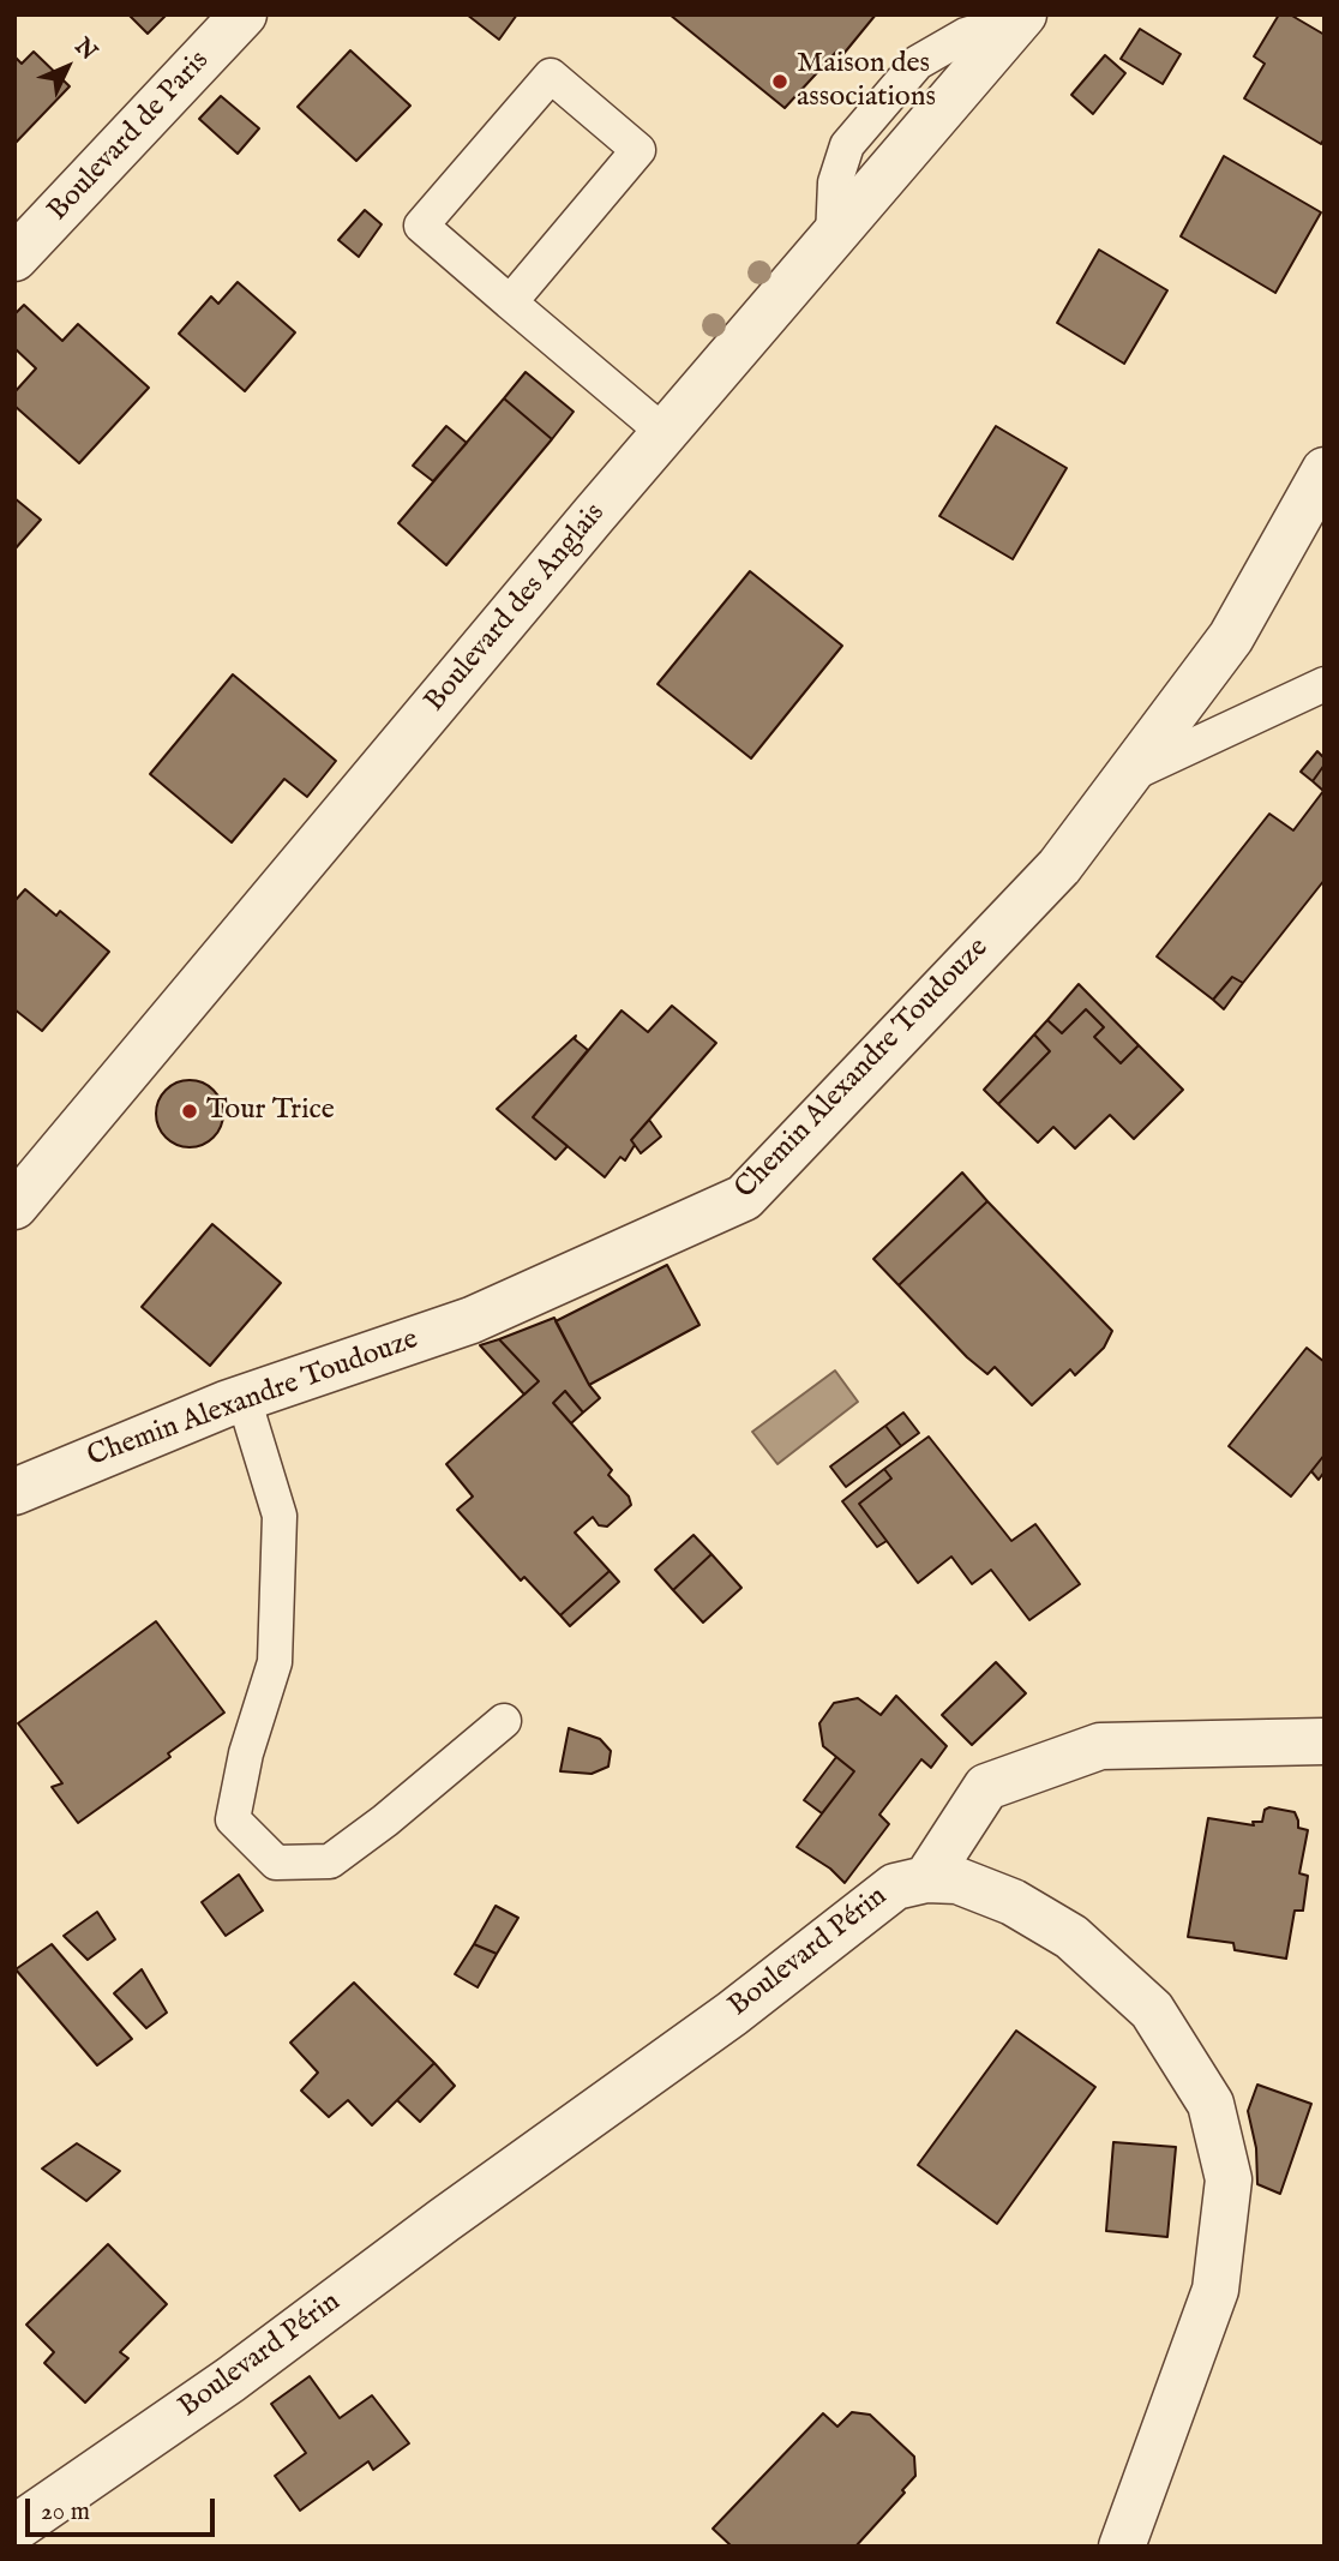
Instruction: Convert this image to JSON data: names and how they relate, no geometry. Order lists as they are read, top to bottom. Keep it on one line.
{"streets":{"street":["Boulevard de Paris","Boulevard des Anglais","Chemin Alexandre Toudouze","Boulevard Périn"]},"places":["Maison des associations","Tour Trice"],"scale_bar":"20 m","north":"top right"}
